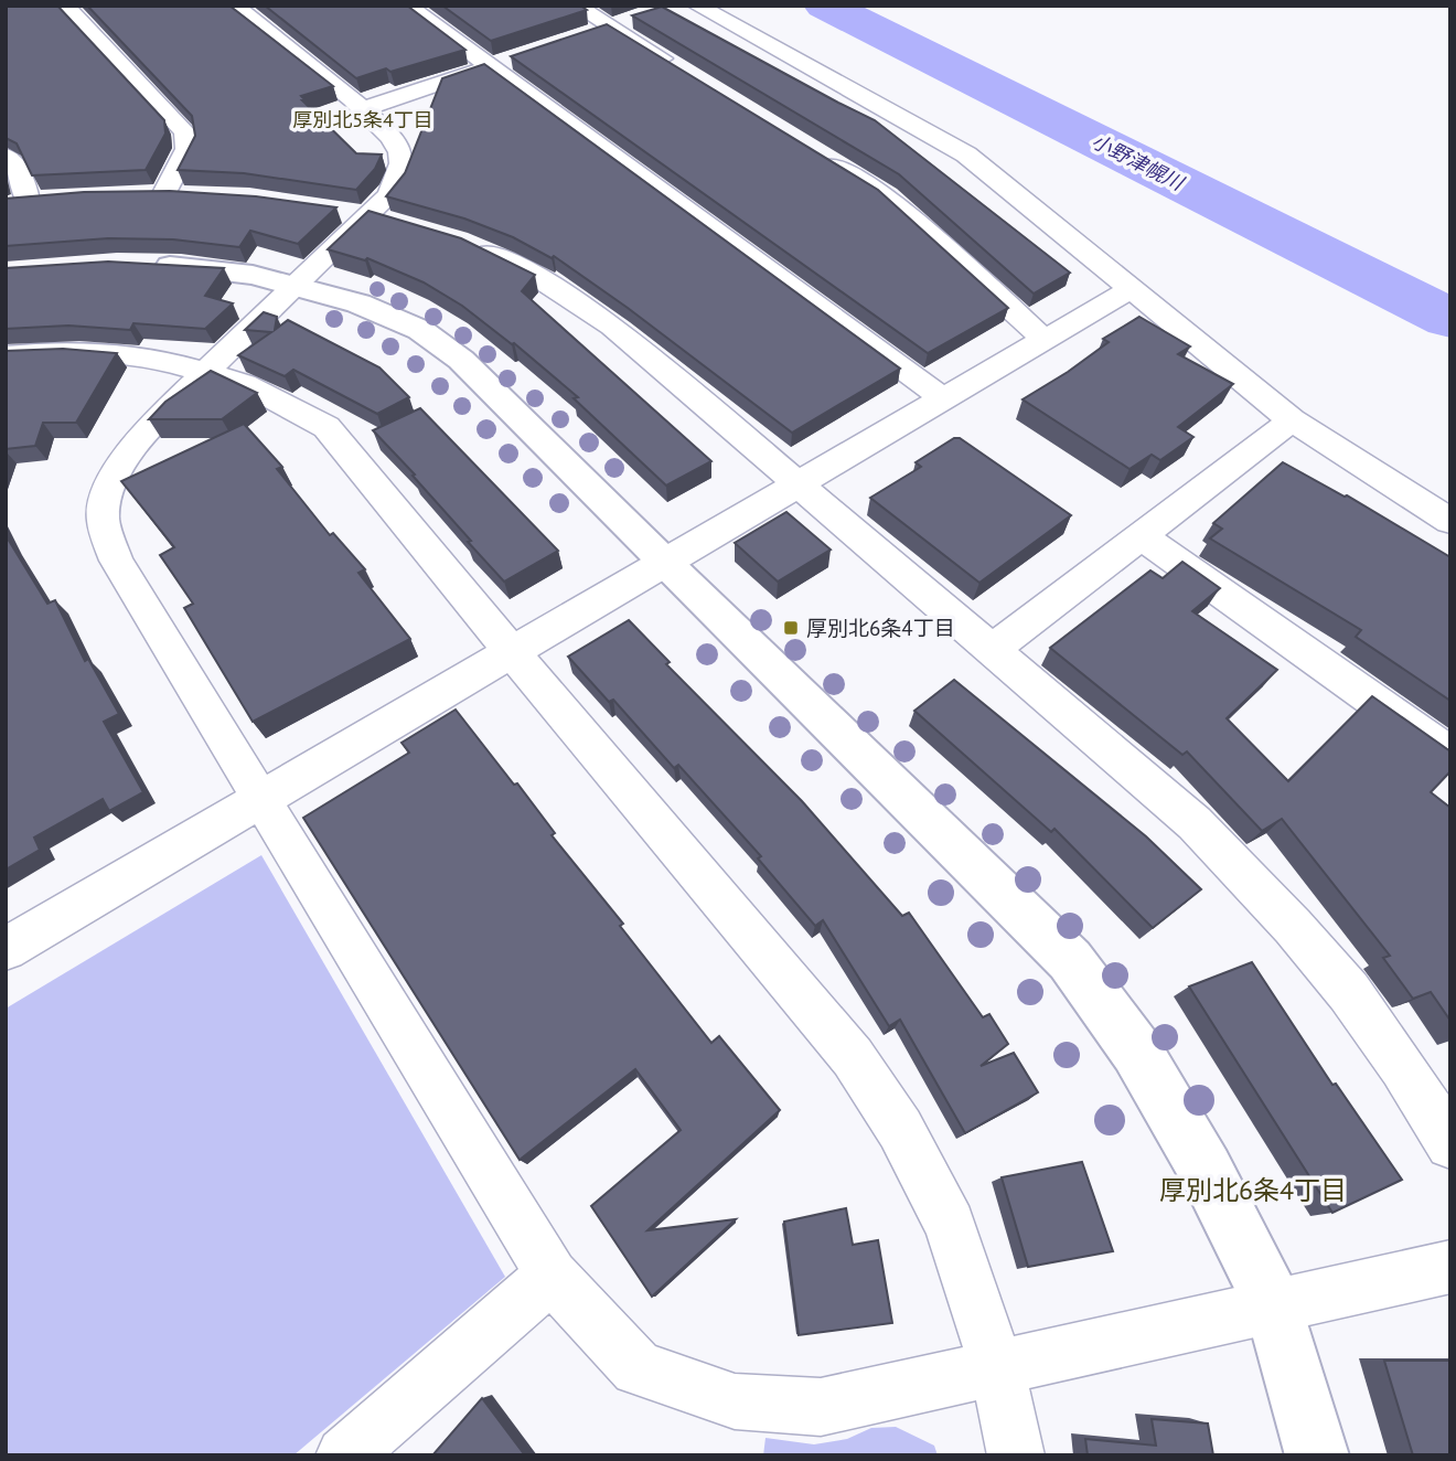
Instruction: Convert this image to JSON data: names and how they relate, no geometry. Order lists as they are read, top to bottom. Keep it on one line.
{"districts":["厚別北5条4丁目","厚別北6条4丁目"],"water":["小野津幌川"],"places":{"transit":["厚別北6条4丁目"]}}
